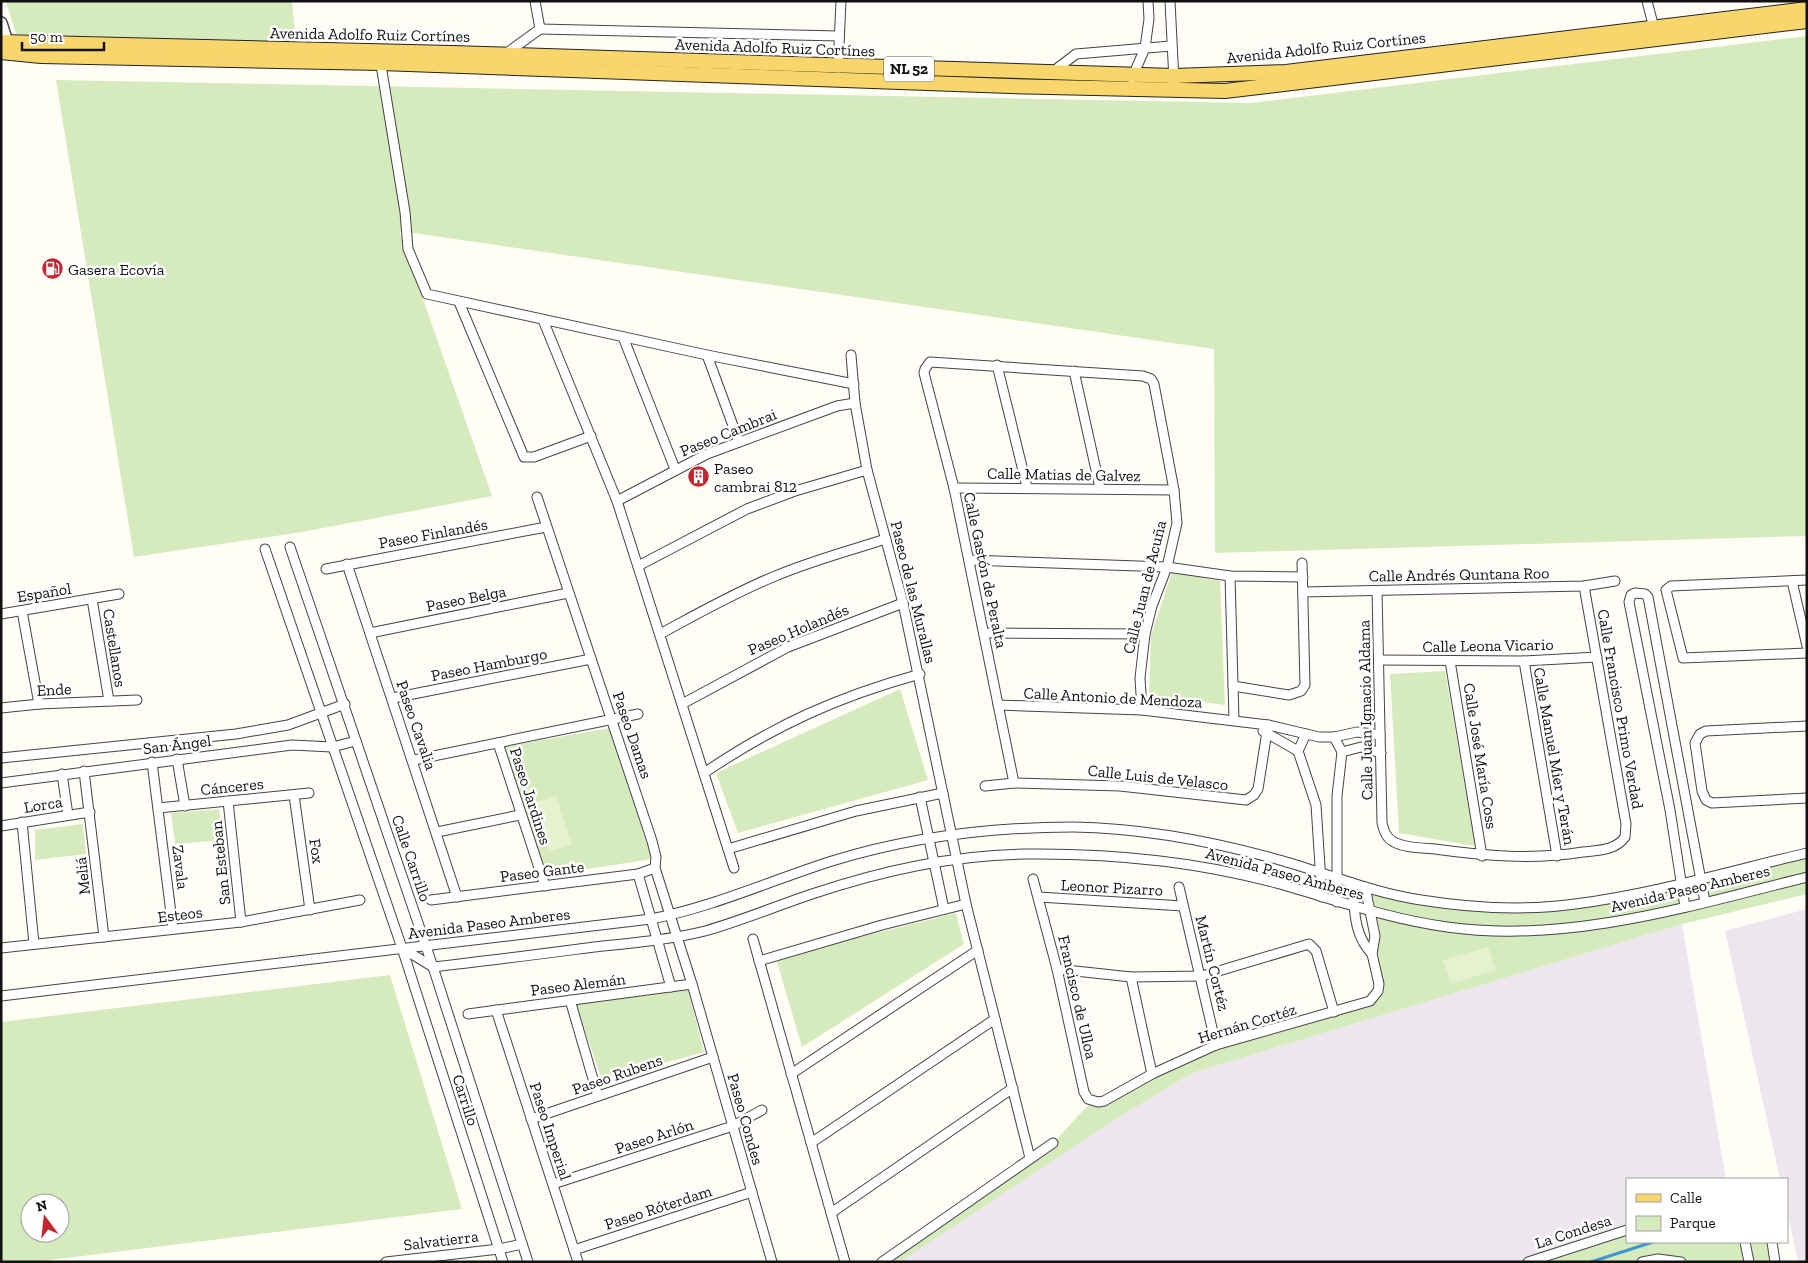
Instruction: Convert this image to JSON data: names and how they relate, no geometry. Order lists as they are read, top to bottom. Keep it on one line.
{"streets":{"main road":["Avenida Adolfo Ruiz Cortínes","NL 52"],"street":["Paseo Cambrai","Calle Matias de Galvez","Paseo Finlandés","Calle Gastón de Peralta","Calle Andrés Quntana Roo","Calle Juan de Acuña","Español","Paseo de las Murallas","Paseo Belga","Paseo Holandés","Calle Leona Vicario","Castellanos","Paseo Hamburgo","Ende","Calle Antonio de Mendoza","Calle Francisco Primo Verdad","Calle Juan Ignacio Aldama","Paseo Cavalia","Paseo Damas","San Ángel","Calle José María Coss","Calle Manuel Mier y Terán","Calle Luis de Velasco","Cánceres","Paseo Jardines","Lorca","Fox","Calle Carrillo","San Esteban","Zavala","Paseo Gante","Avenida Paseo Amberes","Meliá","Leonor Pizarro","Esteos","Martín Cortéz","Paseo Alemán","Francisco de Ulloa","Hernán Cortéz","Paseo Rubens","Carrillo","Paseo Condes","Paseo Imperial","Paseo Arlón","Paseo Róterdam","La Condesa","Salvatierra"]},"crossings":[["Paseo Cambrai","Paseo de las Murallas"],["Calle Matias de Galvez","Calle Gastón de Peralta"],["Calle Matias de Galvez","Calle Juan de Acuña"],["Paseo Finlandés","Paseo Cavalia"],["Paseo Finlandés","Paseo Damas"],["Calle Gastón de Peralta","Calle Antonio de Mendoza"],["Calle Gastón de Peralta","Calle Luis de Velasco"],["Calle Andrés Quntana Roo","Calle Francisco Primo Verdad"],["Calle Andrés Quntana Roo","Calle Juan Ignacio Aldama"],["Calle Juan de Acuña","Calle Antonio de Mendoza"],["Español","Castellanos"],["Paseo de las Murallas","Paseo Holandés"],["Paseo de las Murallas","Avenida Paseo Amberes"],["Paseo Belga","Paseo Cavalia"],["Paseo Belga","Paseo Damas"],["Calle Leona Vicario","Calle Francisco Primo Verdad"],["Calle Leona Vicario","Calle Juan Ignacio Aldama"],["Calle Leona Vicario","Calle José María Coss"],["Calle Leona Vicario","Calle Manuel Mier y Terán"],["Castellanos","Ende"],["Paseo Hamburgo","Paseo Cavalia"],["Paseo Hamburgo","Paseo Damas"],["Calle Antonio de Mendoza","Calle Luis de Velasco"],["Calle Francisco Primo Verdad","Calle Manuel Mier y Terán"],["Calle Juan Ignacio Aldama","Calle José María Coss"],["Paseo Cavalia","Paseo Gante"],["Paseo Damas","Paseo Gante"],["Paseo Damas","Avenida Paseo Amberes"],["Paseo Damas","Paseo Alemán"],["Paseo Damas","Paseo Condes"],["San Ángel","Calle Carrillo"],["San Ángel","Zavala"],["San Ángel","Meliá"],["Cánceres","Fox"],["Cánceres","San Esteban"],["Cánceres","Zavala"],["Paseo Jardines","Paseo Gante"],["Lorca","Meliá"],["Fox","Esteos"],["Calle Carrillo","Avenida Paseo Amberes"],["San Esteban","Esteos"],["Zavala","Esteos"],["Avenida Paseo Amberes","Carrillo"],["Meliá","Esteos"],["Leonor Pizarro","Martín Cortéz"],["Leonor Pizarro","Francisco de Ulloa"],["Martín Cortéz","Hernán Cortéz"],["Paseo Alemán","Paseo Condes"],["Paseo Alemán","Paseo Imperial"],["Francisco de Ulloa","Hernán Cortéz"],["Paseo Rubens","Paseo Condes"],["Paseo Rubens","Paseo Imperial"],["Carrillo","Salvatierra"],["Paseo Condes","Paseo Arlón"],["Paseo Condes","Paseo Róterdam"],["Paseo Imperial","Paseo Arlón"],["Paseo Imperial","Paseo Róterdam"]],"places":{"fuel station":["Gasera Ecovía"],"building":["Paseo cambrai 812"]},"legend":["Calle","Parque"],"scale_bar":"50 m","north":"top"}
